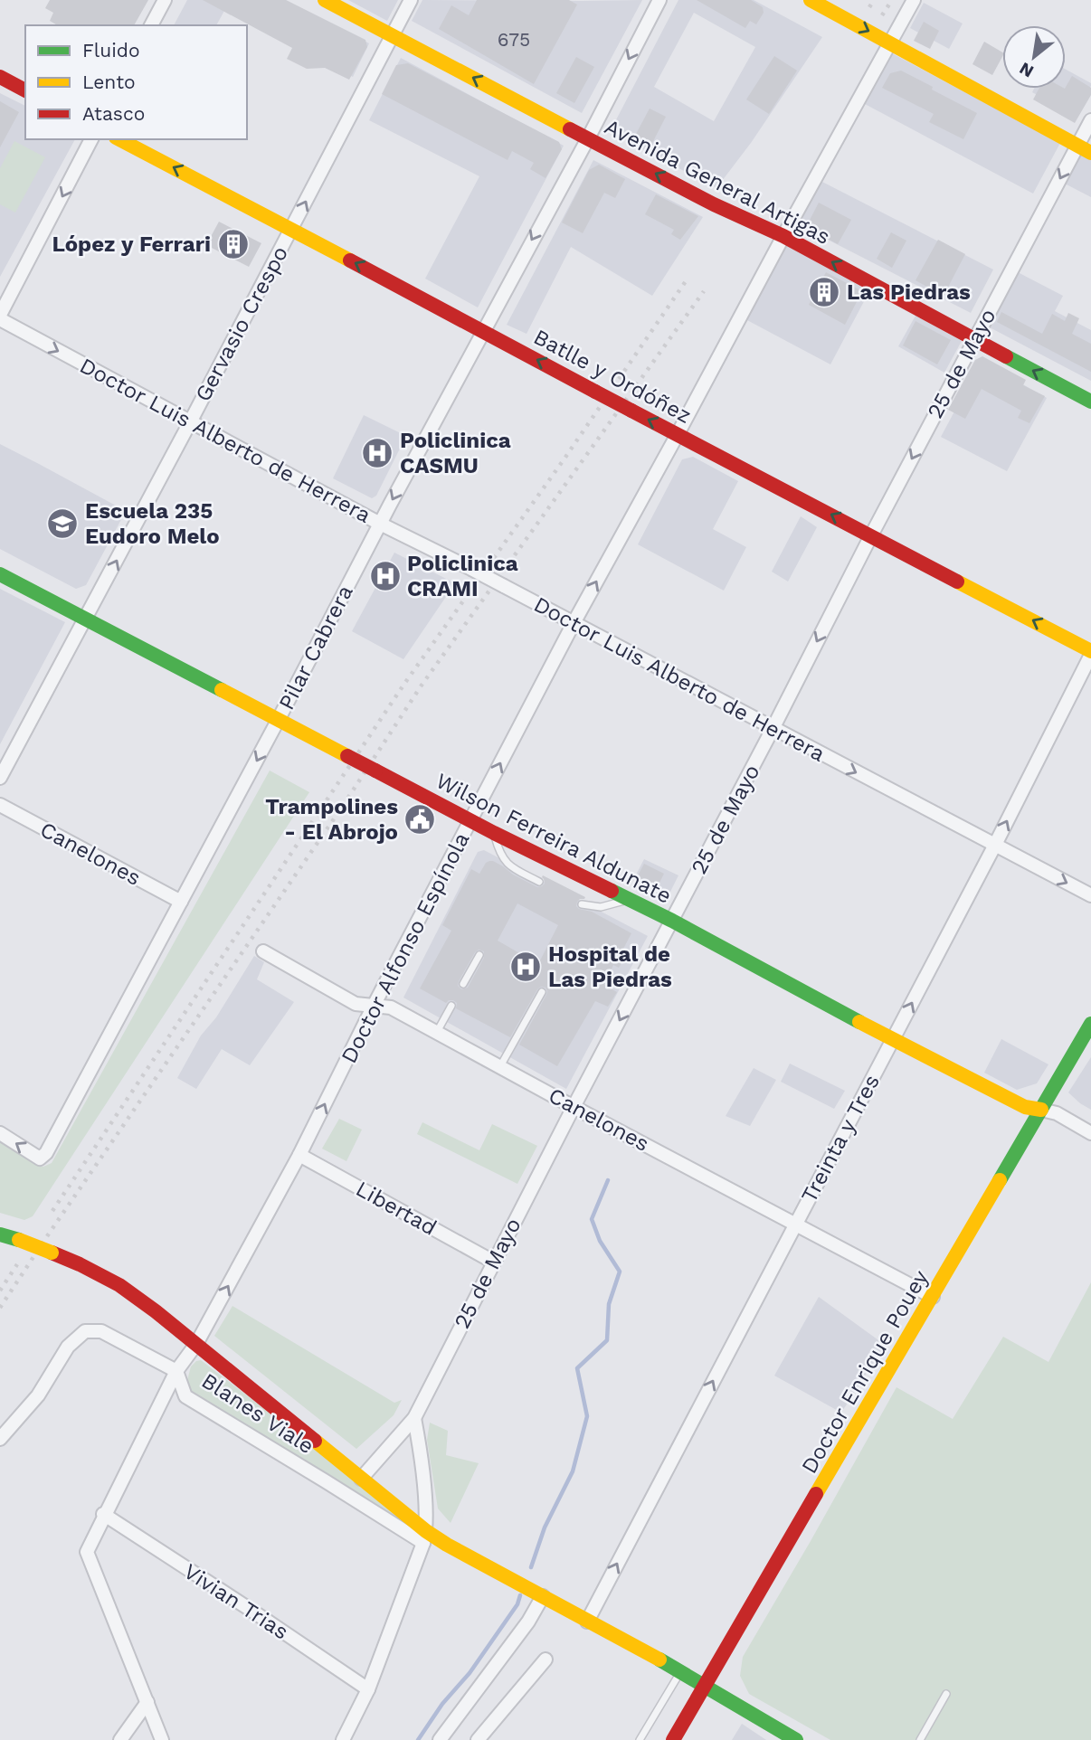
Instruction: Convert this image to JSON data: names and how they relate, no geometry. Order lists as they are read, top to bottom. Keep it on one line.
{"streets":{"street":["Avenida General Artigas","Gervasio Crespo","25 de Mayo","Batlle y Ordóñez","Doctor Luis Alberto de Herrera","Pilar Cabrera","Wilson Ferreira Aldunate","Canelones","Doctor Alfonso Espínola","Treinta y Tres","Libertad","Doctor Enrique Pouey","Blanes Viale","Vivian Trias"]},"crossings":[["Avenida General Artigas","Gervasio Crespo"],["Avenida General Artigas","25 de Mayo"],["Avenida General Artigas","Pilar Cabrera"],["Avenida General Artigas","Doctor Alfonso Espínola"],["Gervasio Crespo","Batlle y Ordóñez"],["Gervasio Crespo","Doctor Luis Alberto de Herrera"],["Gervasio Crespo","Wilson Ferreira Aldunate"],["25 de Mayo","Batlle y Ordóñez"],["25 de Mayo","Doctor Luis Alberto de Herrera"],["25 de Mayo","Wilson Ferreira Aldunate"],["25 de Mayo","Canelones"],["25 de Mayo","Libertad"],["Batlle y Ordóñez","Pilar Cabrera"],["Batlle y Ordóñez","Doctor Alfonso Espínola"],["Batlle y Ordóñez","Treinta y Tres"],["Doctor Luis Alberto de Herrera","Pilar Cabrera"],["Doctor Luis Alberto de Herrera","Doctor Alfonso Espínola"],["Doctor Luis Alberto de Herrera","Treinta y Tres"],["Pilar Cabrera","Wilson Ferreira Aldunate"],["Pilar Cabrera","Canelones"],["Wilson Ferreira Aldunate","Doctor Alfonso Espínola"],["Wilson Ferreira Aldunate","Treinta y Tres"],["Wilson Ferreira Aldunate","Doctor Enrique Pouey"],["Canelones","Doctor Alfonso Espínola"],["Canelones","Treinta y Tres"],["Canelones","Doctor Enrique Pouey"],["Doctor Alfonso Espínola","Libertad"],["Doctor Alfonso Espínola","Blanes Viale"],["Doctor Alfonso Espínola","Vivian Trias"]],"one_way":["Avenida General Artigas","Gervasio Crespo","25 de Mayo","Batlle y Ordóñez","Doctor Luis Alberto de Herrera","Pilar Cabrera","Doctor Alfonso Espínola","Treinta y Tres"],"places":{"building":["López y Ferrari","Las Piedras"],"hospital":["Policlinica CASMU","Policlinica CRAMI","Hospital de Las Piedras"],"school or university":["Escuela 235 Eudoro Melo"],"public building":["Trampolines - El Abrojo"]},"house_numbers":["675"],"legend":["Fluido","Lento","Atasco"],"north":"bottom left"}
